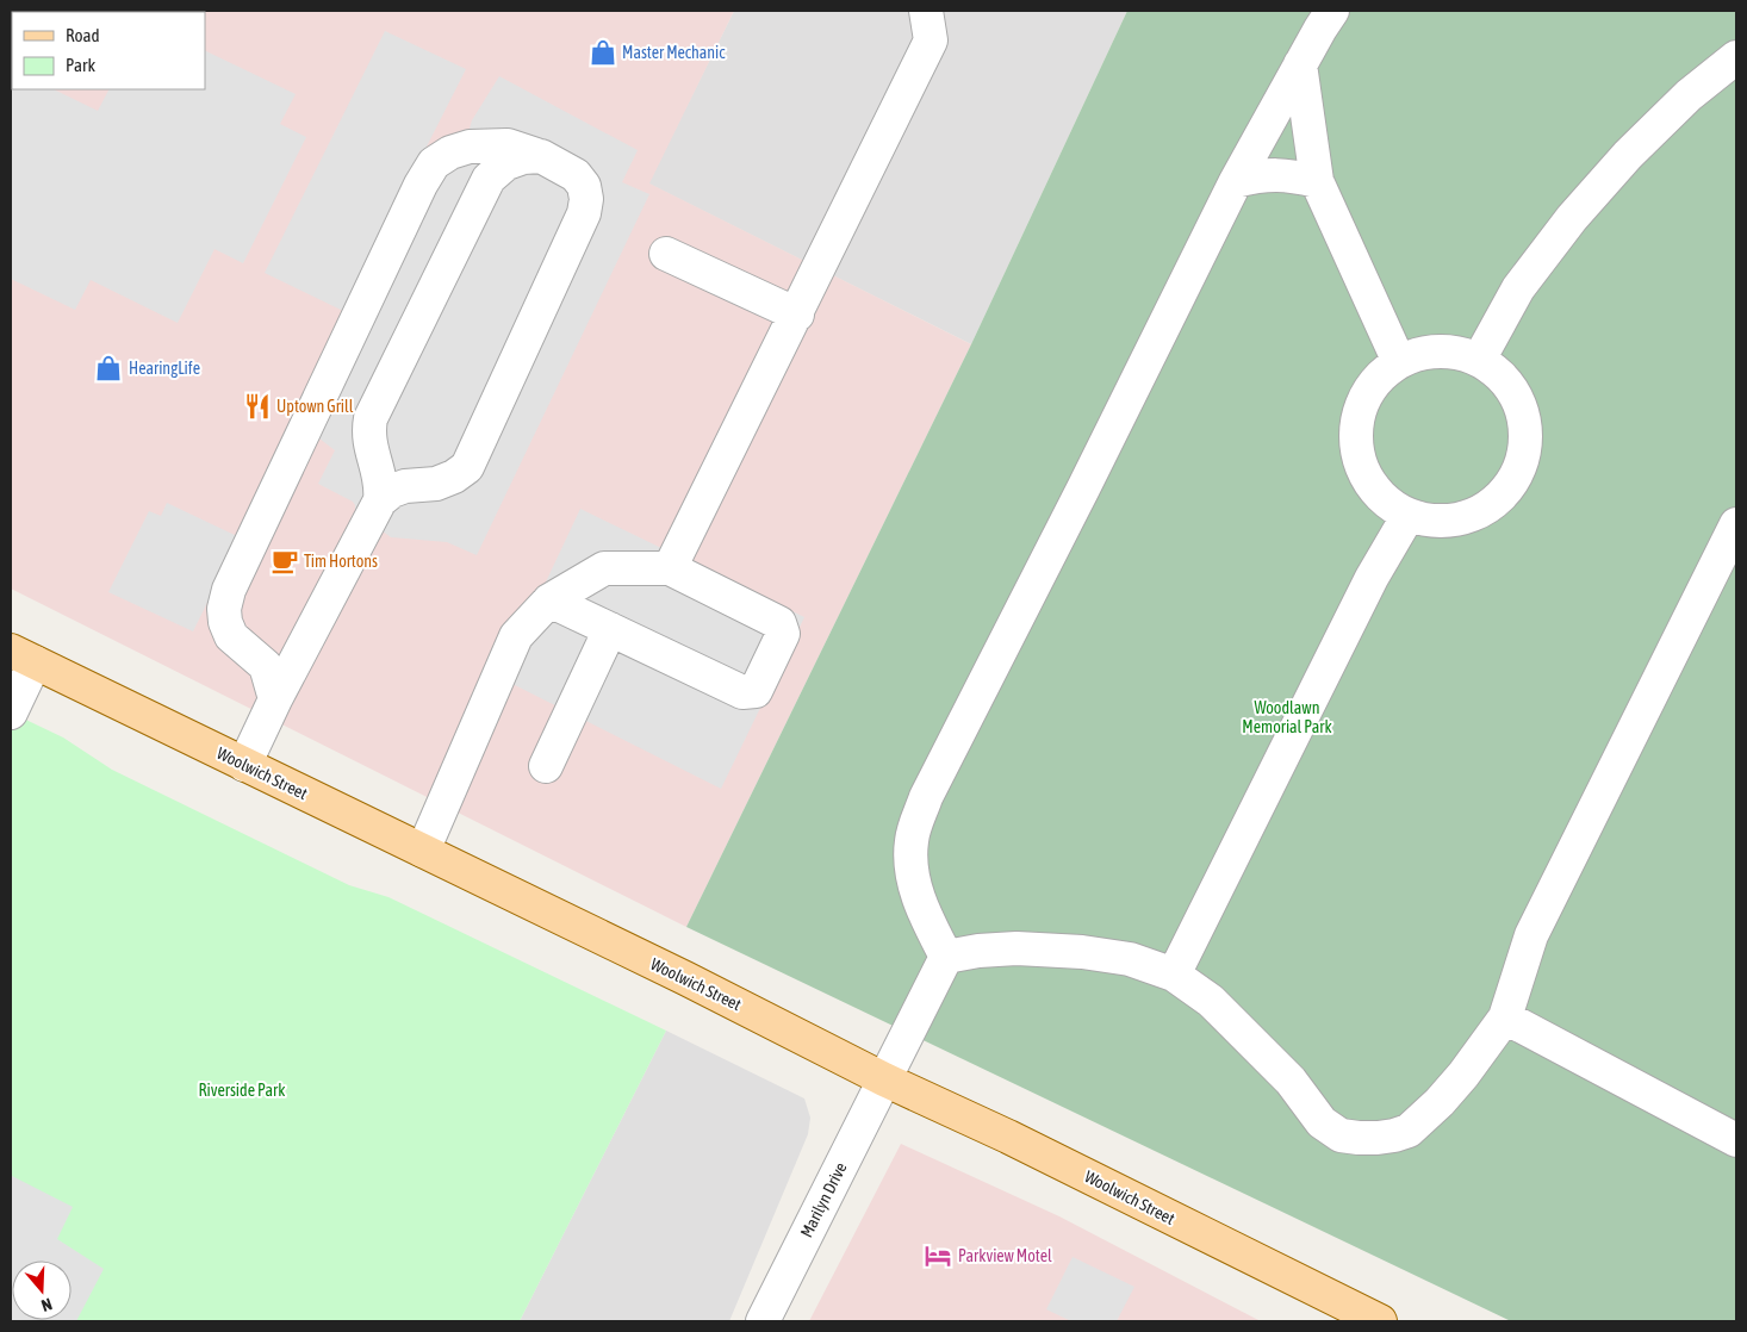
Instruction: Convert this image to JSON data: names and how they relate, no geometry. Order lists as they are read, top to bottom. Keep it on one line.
{"streets":{"main road":["Woolwich Street"],"street":["Marilyn Drive"]},"crossings":[["Woolwich Street","Marilyn Drive"]],"parks":["Woodlawn Memorial Park","Riverside Park"],"places":{"shop":["Master Mechanic","HearingLife"],"restaurant":["Uptown Grill"],"cafe":["Tim Hortons"],"hotel":["Parkview Motel"]},"legend":["Road","Park"],"north":"bottom"}
